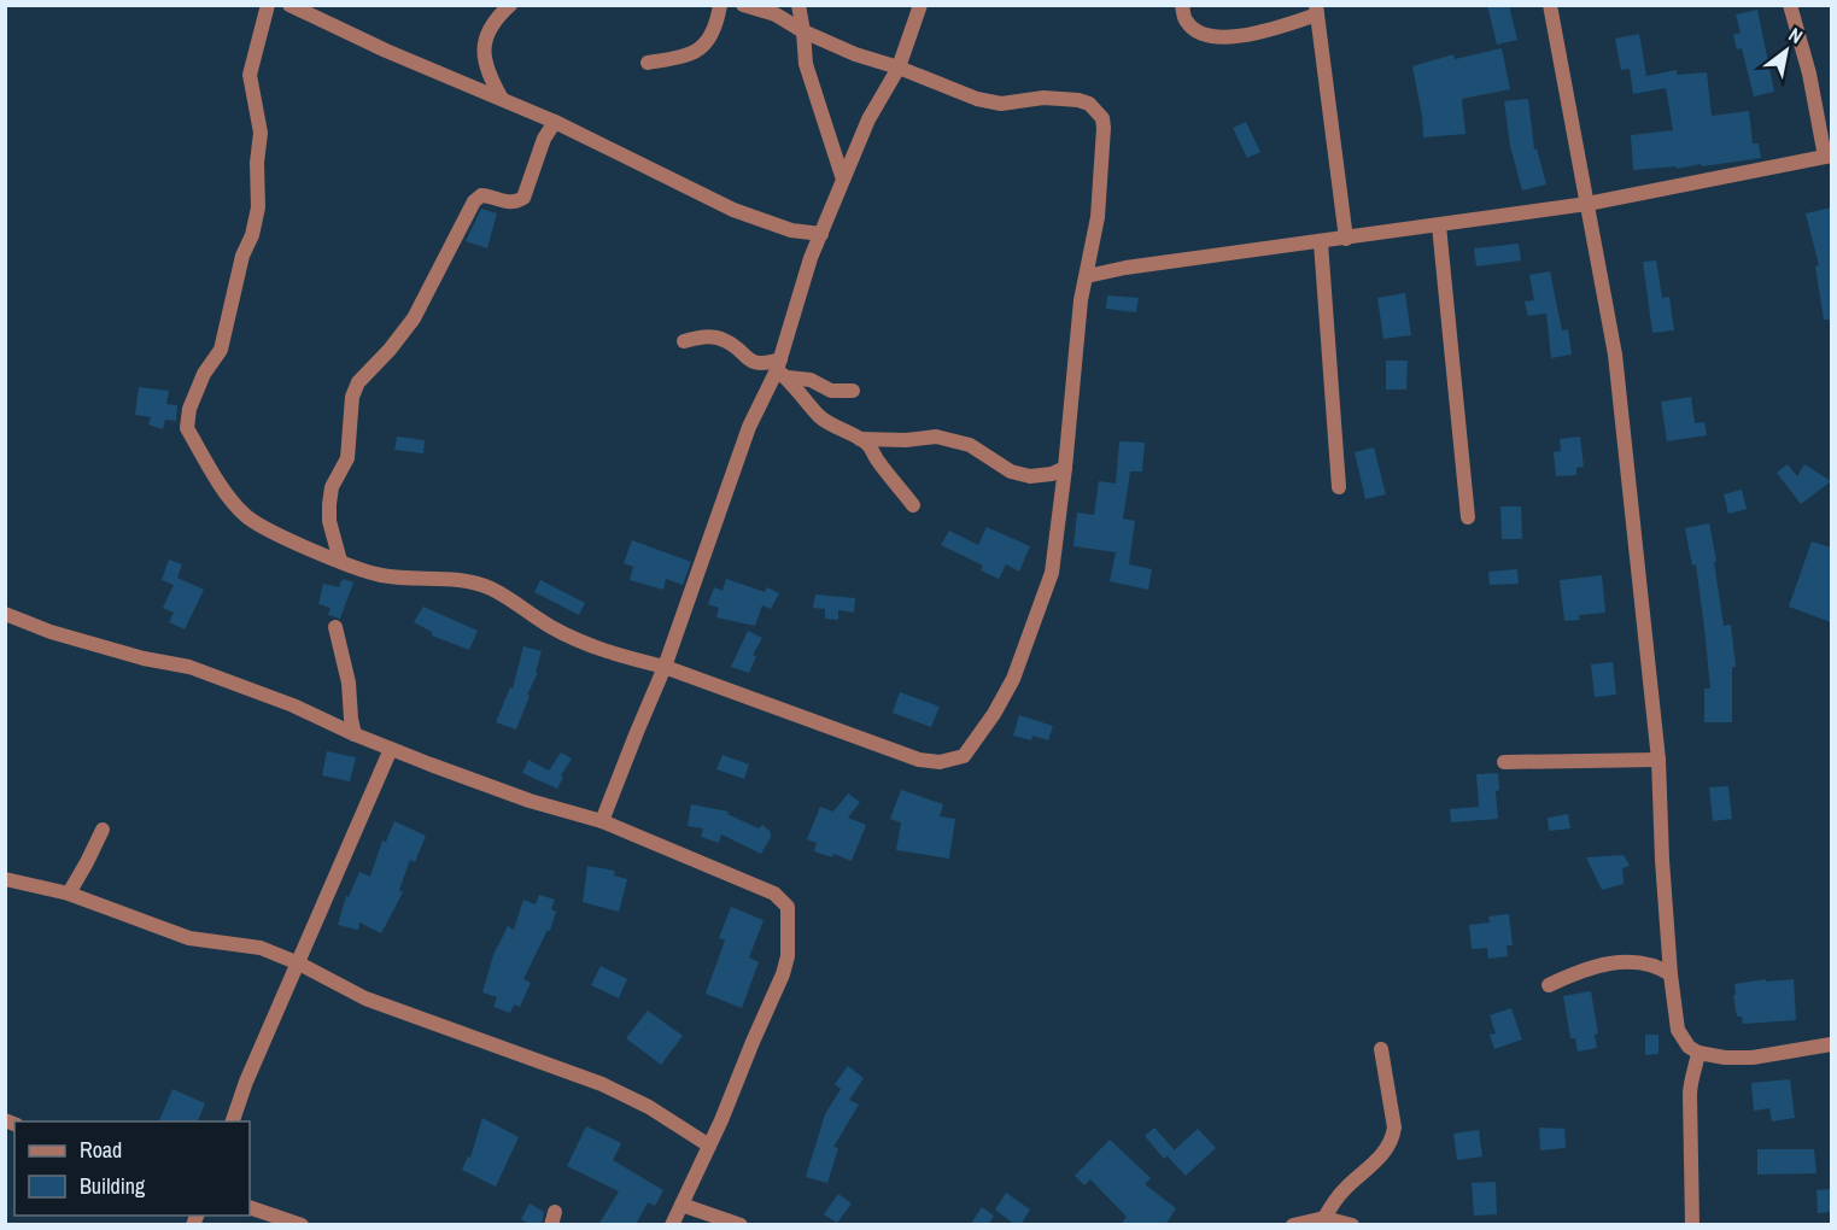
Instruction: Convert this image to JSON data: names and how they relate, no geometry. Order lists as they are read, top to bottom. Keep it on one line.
{"legend":["Road","Building"],"north":"top right"}
